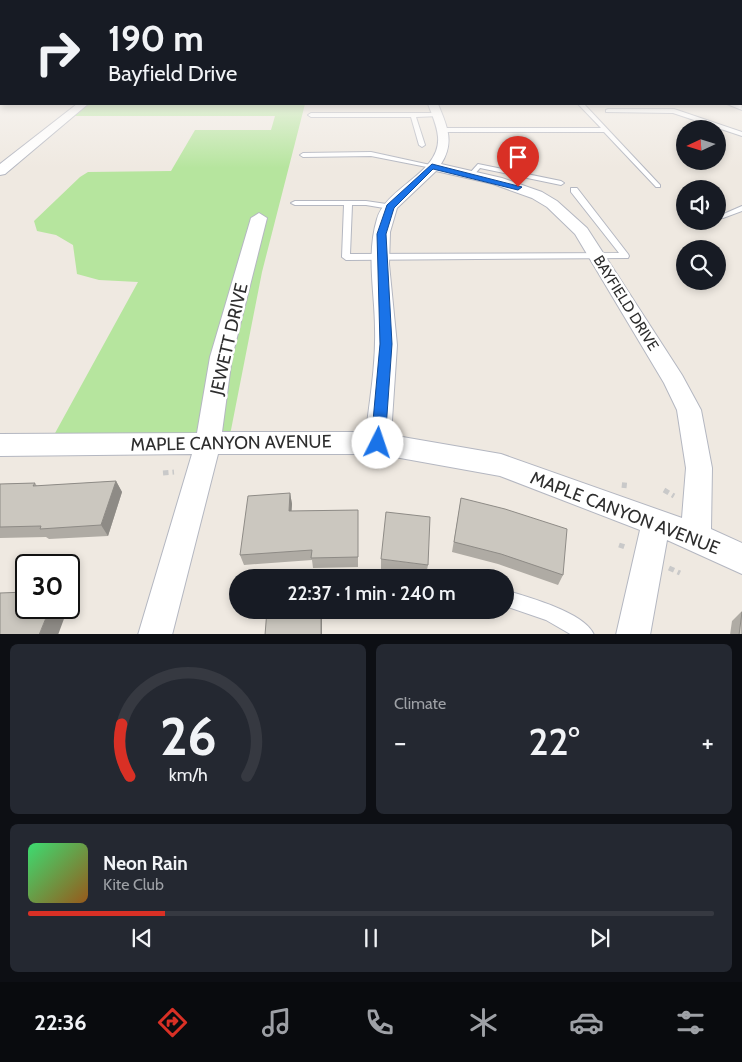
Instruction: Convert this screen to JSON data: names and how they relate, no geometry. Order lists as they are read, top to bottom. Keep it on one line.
{"streets":{"street":["BAYFIELD DRIVE","JEWETT DRIVE","MAPLE CANYON AVENUE"]},"crossings":[["BAYFIELD DRIVE","MAPLE CANYON AVENUE"],["JEWETT DRIVE","MAPLE CANYON AVENUE"]],"north":"left","page":{"turn":["190 m","Bayfield Drive"],"limit":"30","trip":"22:37 · 1 min · 240 m","tile":"Climate","heat":["−","22°","+"],"song":["Neon Rain","Kite Club"],"tabs":"22:36","gauge":["26","km/h"]}}
